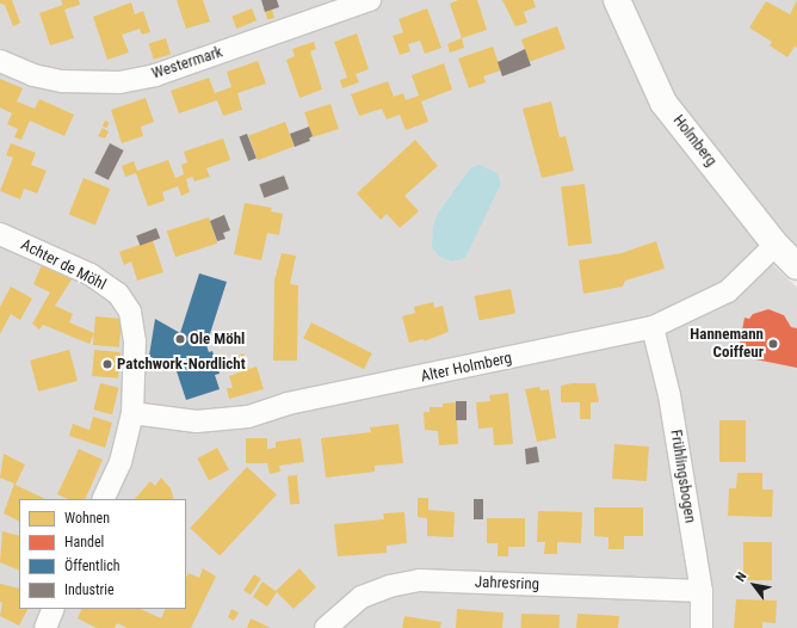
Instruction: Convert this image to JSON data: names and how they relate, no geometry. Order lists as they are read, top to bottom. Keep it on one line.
{"streets":{"street":["Westermark","Holmberg","Achter de Möhl","Alter Holmberg","Frühlingsbogen","Jahresring"]},"crossings":[["Holmberg","Alter Holmberg"],["Achter de Möhl","Alter Holmberg"],["Alter Holmberg","Frühlingsbogen"],["Frühlingsbogen","Jahresring"]],"places":["Ole Möhl","Hannemann Coiffeur","Patchwork-Nordlicht"],"legend":["Wohnen","Handel","Öffentlich","Industrie"],"north":"top left"}
